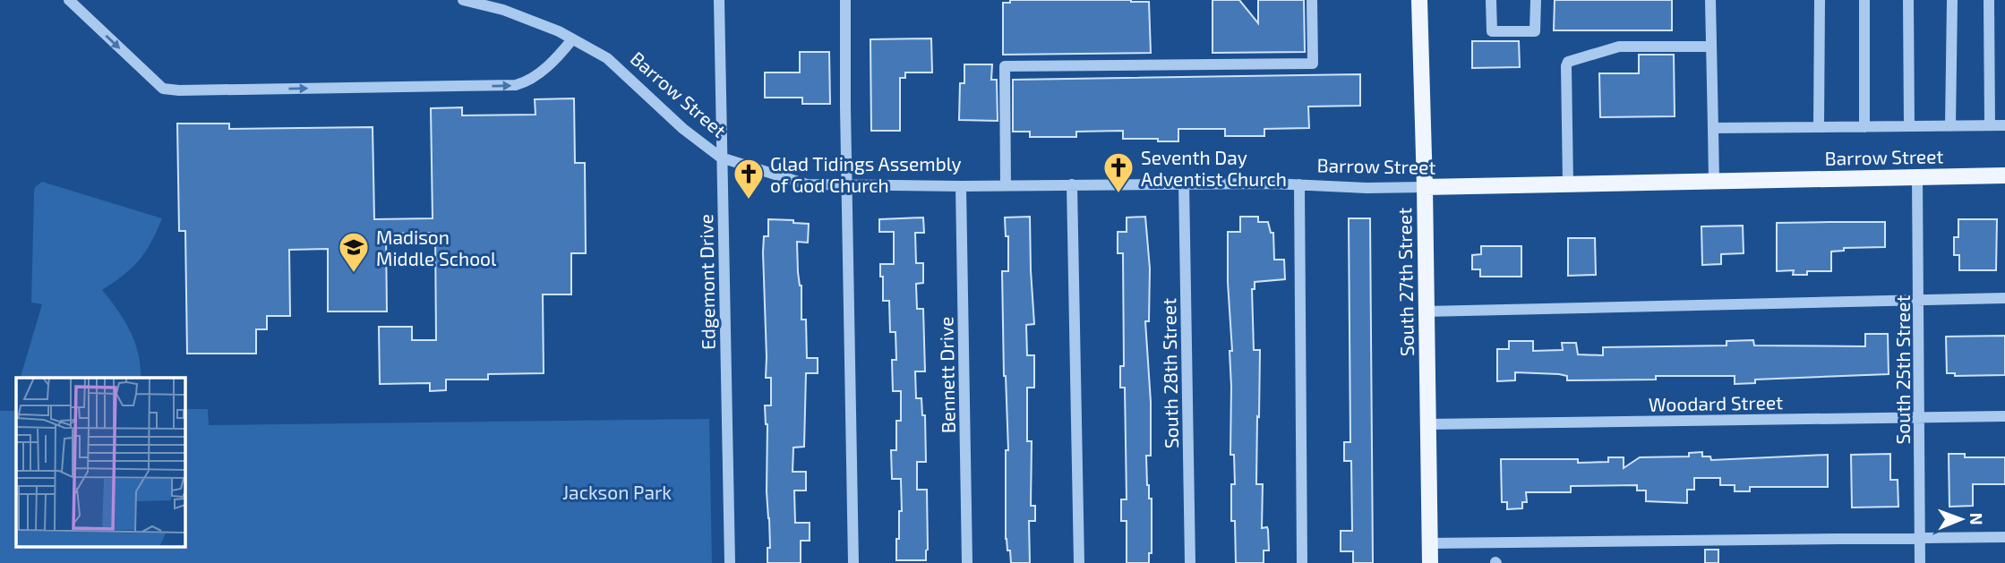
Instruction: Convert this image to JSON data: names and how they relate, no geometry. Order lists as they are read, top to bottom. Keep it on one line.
{"streets":{"main road":["Barrow Street","South 27th Street"],"street":["Edgemont Drive","South 25th Street","South 28th Street","Bennett Drive","Woodard Street"]},"crossings":[["Barrow Street","Edgemont Drive"],["Barrow Street","South 27th Street"],["Barrow Street","South 25th Street"],["Barrow Street","South 28th Street"],["Barrow Street","Bennett Drive"],["South 27th Street","Woodard Street"],["South 25th Street","Woodard Street"]],"parks":["Jackson Park"],"places":{"church":["Seventh Day Adventist Church","Glad Tidings Assembly of God Church"],"school or university":["Madison Middle School"]},"north":"right"}
